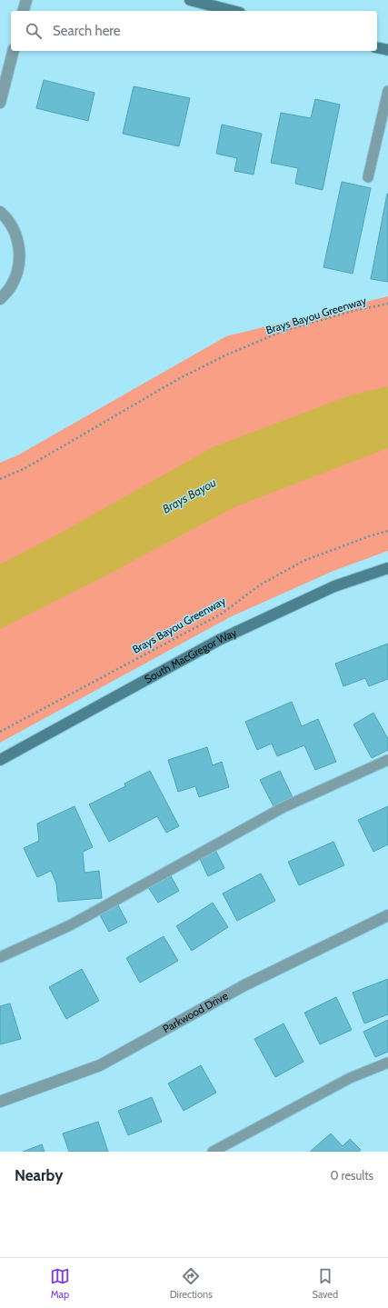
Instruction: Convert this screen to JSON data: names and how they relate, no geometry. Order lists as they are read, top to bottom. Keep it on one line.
{"streets":{"main road":["South MacGregor Way"],"street":["Parkwood Drive"],"path":["Brays Bayou Greenway"]},"water":["Brays Bayou"],"page":{"search":"Search here","heading":["Nearby","0 results"],"nav":["Map","Directions","Saved"]}}
